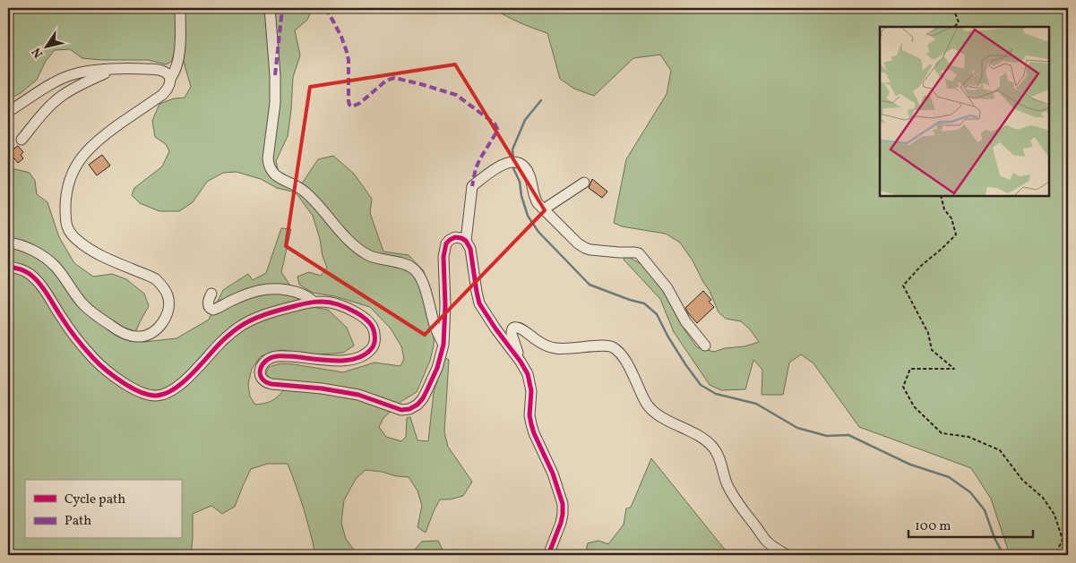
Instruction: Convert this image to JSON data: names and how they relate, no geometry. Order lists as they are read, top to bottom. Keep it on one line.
{"legend":["Cycle path","Path"],"scale_bar":"100 m","north":"bottom left"}
